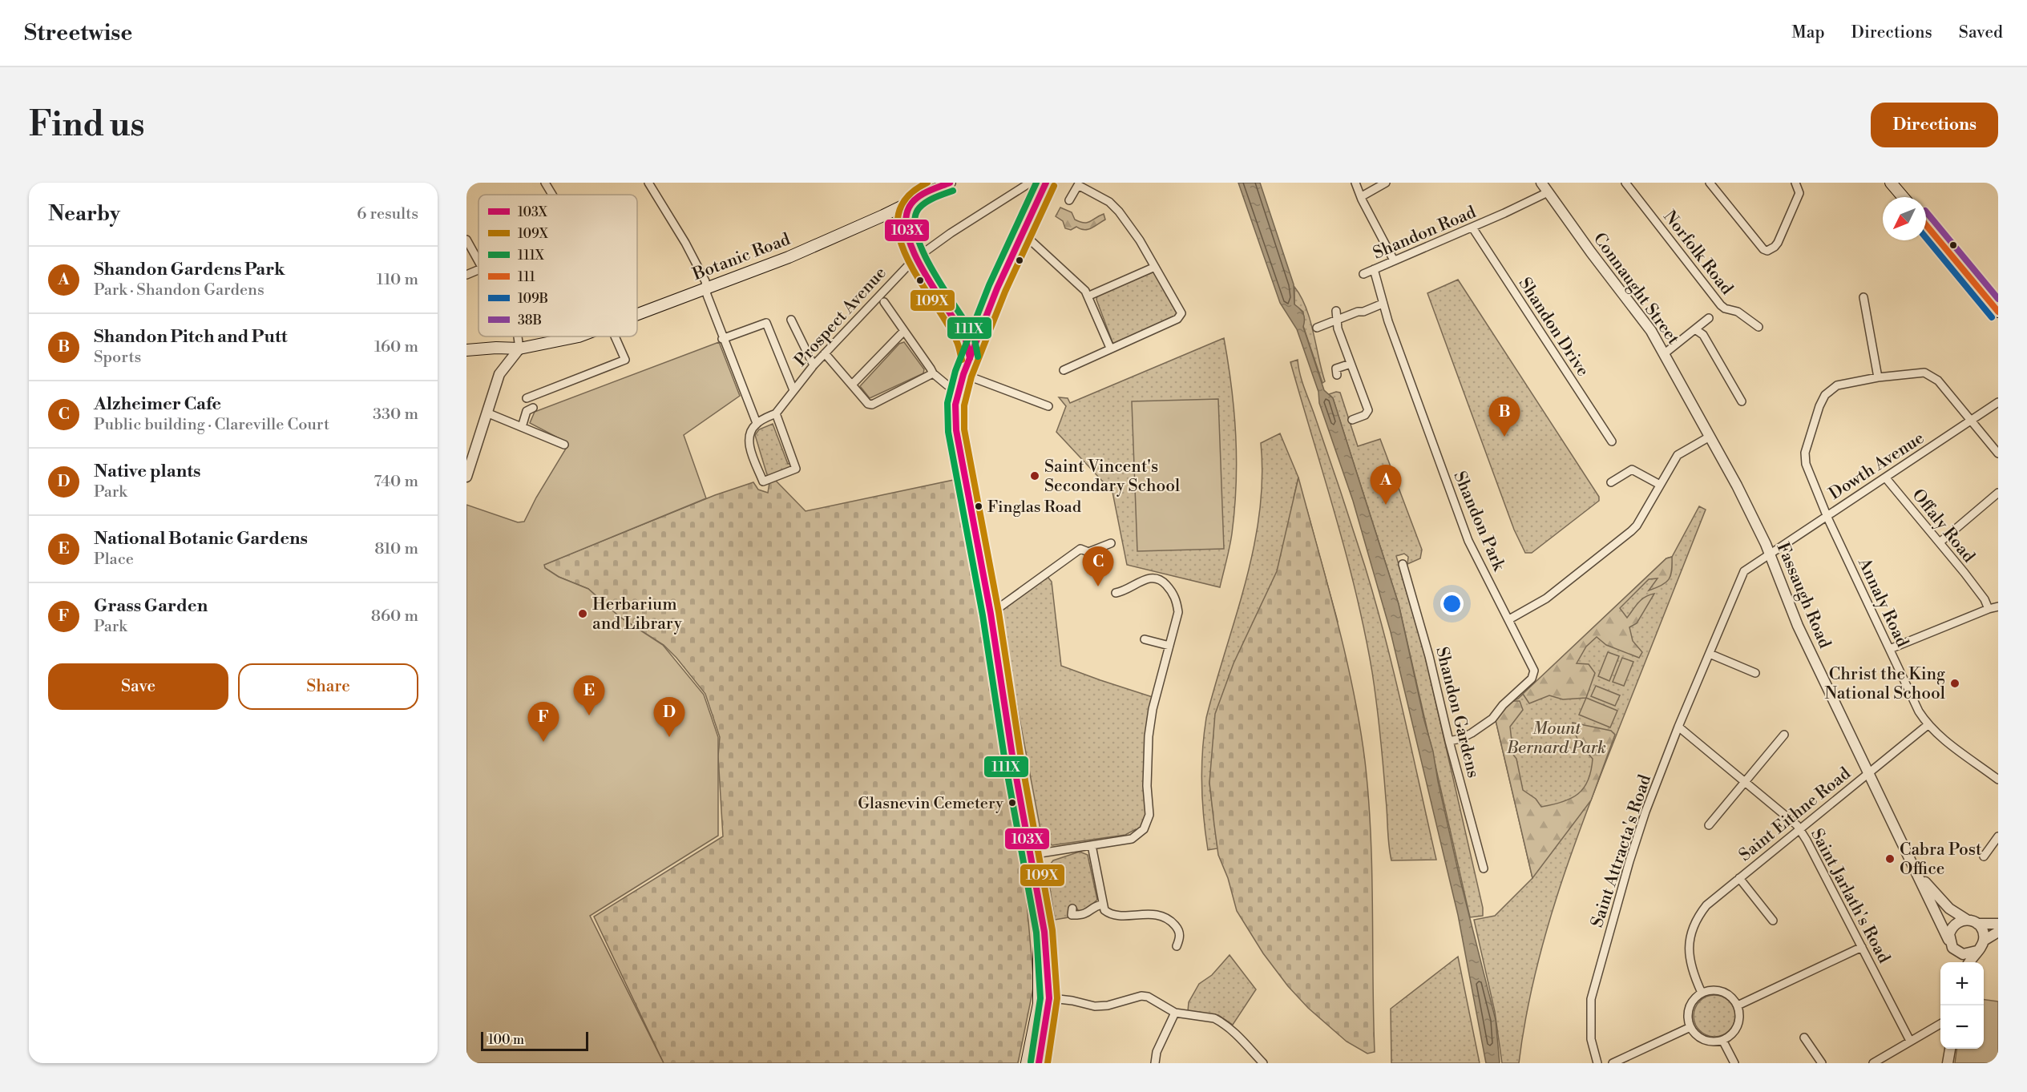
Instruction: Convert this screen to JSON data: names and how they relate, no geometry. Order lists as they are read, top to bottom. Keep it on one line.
{"streets":{"main road":["Botanic Road"],"street":["Shandon Road","Norfolk Road","Connaught Street","Prospect Avenue","Shandon Drive","Dowth Avenue","Shandon Park","Offaly Road","Fassaugh Road","Annaly Road","Shandon Gardens","Saint Eithne Road","Saint Attracta's Road","Saint Jarlath's Road"]},"crossings":[["Shandon Road","Connaught Street"],["Shandon Road","Shandon Drive"],["Shandon Road","Shandon Park"],["Connaught Street","Fassaugh Road"],["Dowth Avenue","Offaly Road"],["Dowth Avenue","Fassaugh Road"],["Dowth Avenue","Annaly Road"],["Dowth Avenue","Saint Attracta's Road"],["Shandon Park","Shandon Gardens"],["Fassaugh Road","Saint Eithne Road"],["Fassaugh Road","Saint Attracta's Road"],["Annaly Road","Saint Eithne Road"],["Saint Eithne Road","Saint Jarlath's Road"],["Saint Attracta's Road","Saint Jarlath's Road"]],"parks":["Mount Bernard Park"],"places":["Saint Vincent's Secondary School","Finglas Road","Herbarium and Library","Christ the King National School","Glasnevin Cemetery","Cabra Post Office"],"lines":["transit line 103X","transit line 109X","transit line 111X","transit line 38B","transit line 111","transit line 109B"],"legend":["103X","109X","111X","111","109B","38B"],"scale_bar":"100 m","north":"bottom left","page":{"header":"Streetwise","nav":["Map","Directions","Saved"],"buttons":["Directions",["Save","Share"]],"title":"Find us","heading":["Nearby","6 results"],"list":[{"mark":"A","name":"Shandon Gardens Park","note":"Park · Shandon Gardens","value":"110 m"},{"mark":"B","name":"Shandon Pitch and Putt","note":"Sports","value":"160 m"},{"mark":"C","name":"Alzheimer Cafe","note":"Public building · Clareville Court","value":"330 m"},{"mark":"D","name":"Native plants","note":"Park","value":"740 m"},{"mark":"E","name":"National Botanic Gardens","note":"Place","value":"810 m"},{"mark":"F","name":"Grass Garden","note":"Park","value":"860 m"}],"pins":["B","A","C","E","D","F"],"map_buttons":["+","−"],"scale":"100 m"}}
